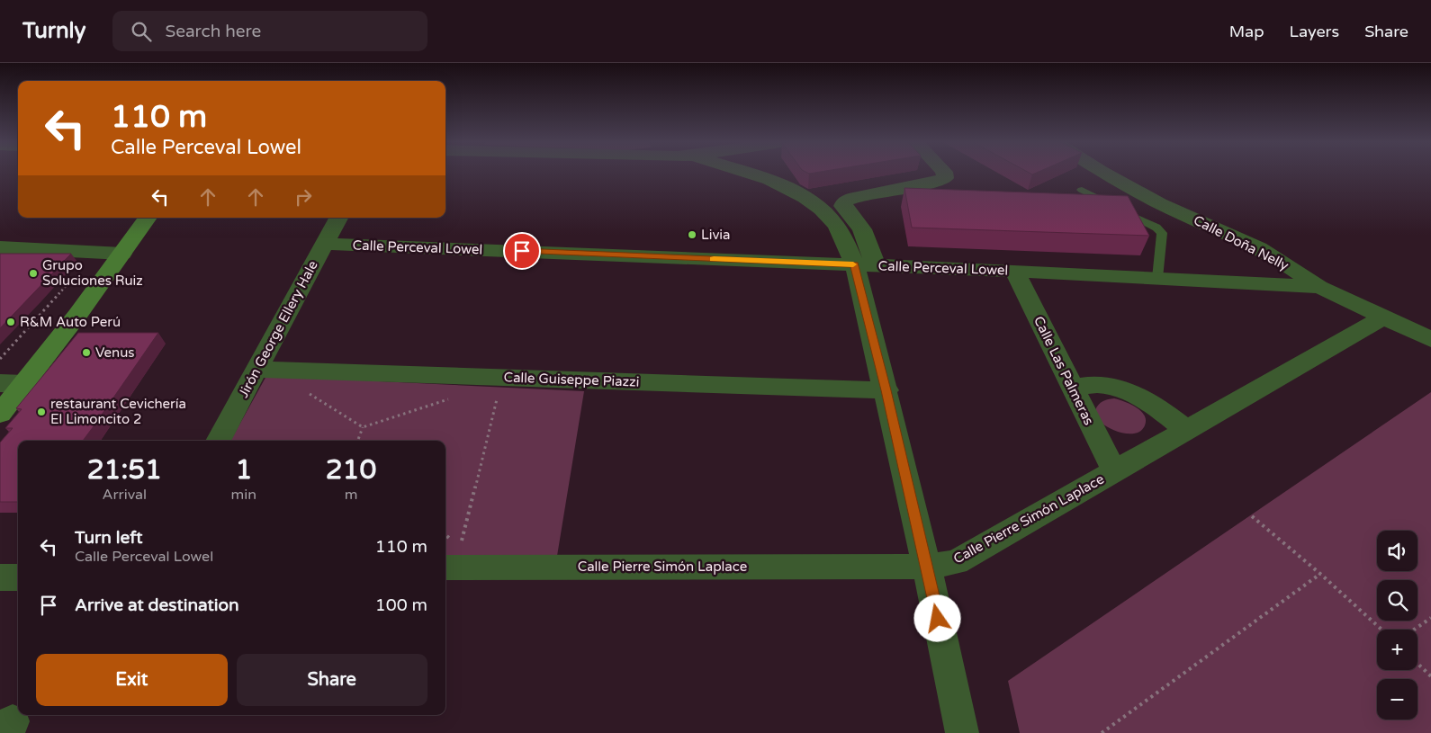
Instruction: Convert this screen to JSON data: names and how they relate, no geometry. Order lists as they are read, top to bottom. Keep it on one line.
{"streets":{"street":["Calle Doña Nelly","Calle Perceval Lowel","Jirón George Ellery Hale","Calle Las Palmeras","Calle Guiseppe Piazzi","Calle Pierre Simón Laplace"]},"crossings":[["Calle Doña Nelly","Calle Perceval Lowel"],["Calle Doña Nelly","Calle Pierre Simón Laplace"],["Calle Perceval Lowel","Jirón George Ellery Hale"],["Calle Perceval Lowel","Calle Las Palmeras"],["Jirón George Ellery Hale","Calle Guiseppe Piazzi"],["Calle Las Palmeras","Calle Pierre Simón Laplace"]],"places":["Livia","Grupo Soluciones Ruiz","R&M Auto Perú","Venus","restaurant Cevichería El Limoncito 2"],"page":{"header":"Turnly","search":"Search here","nav":["Map","Layers","Share"],"turn":["110 m","Calle Perceval Lowel"],"eta":["21:51","Arrival","1","min","210","m"],"list":[{"name":"Turn left","note":"Calle Perceval Lowel","value":"110 m"},{"name":"Arrive at destination","value":"100 m"}],"map_buttons":["+","−"],"buttons":["Exit","Share"]}}
